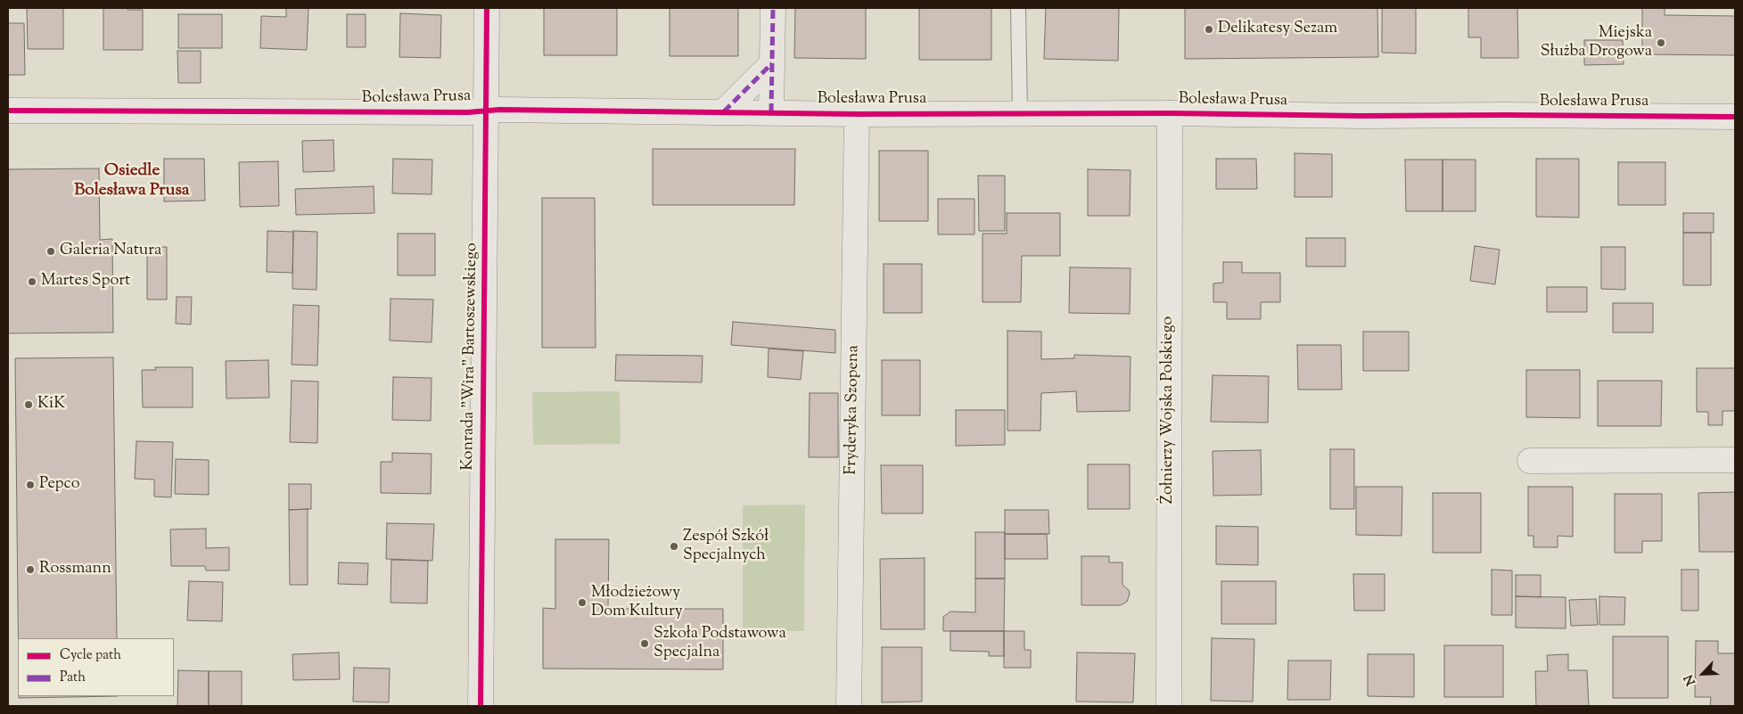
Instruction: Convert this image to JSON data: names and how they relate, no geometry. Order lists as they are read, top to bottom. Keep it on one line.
{"streets":{"street":["Bolesława Prusa","Konrada \"Wira\" Bartoszewskiego","Fryderyka Szopena","Żołnierzy Wojska Polskiego"]},"crossings":[["Bolesława Prusa","Konrada \"Wira\" Bartoszewskiego"],["Bolesława Prusa","Fryderyka Szopena"],["Bolesława Prusa","Żołnierzy Wojska Polskiego"]],"districts":["Osiedle Bolesława Prusa"],"places":["Delikatesy Sezam","Miejska Służba Drogowa","Galeria Natura","Martes Sport","KiK","Pepco","Zespół Szkół Specjalnych","Rossmann","Młodzieżowy Dom Kultury","Szkoła Podstawowa Specjalna"],"legend":["Cycle path","Path"],"north":"bottom left"}
